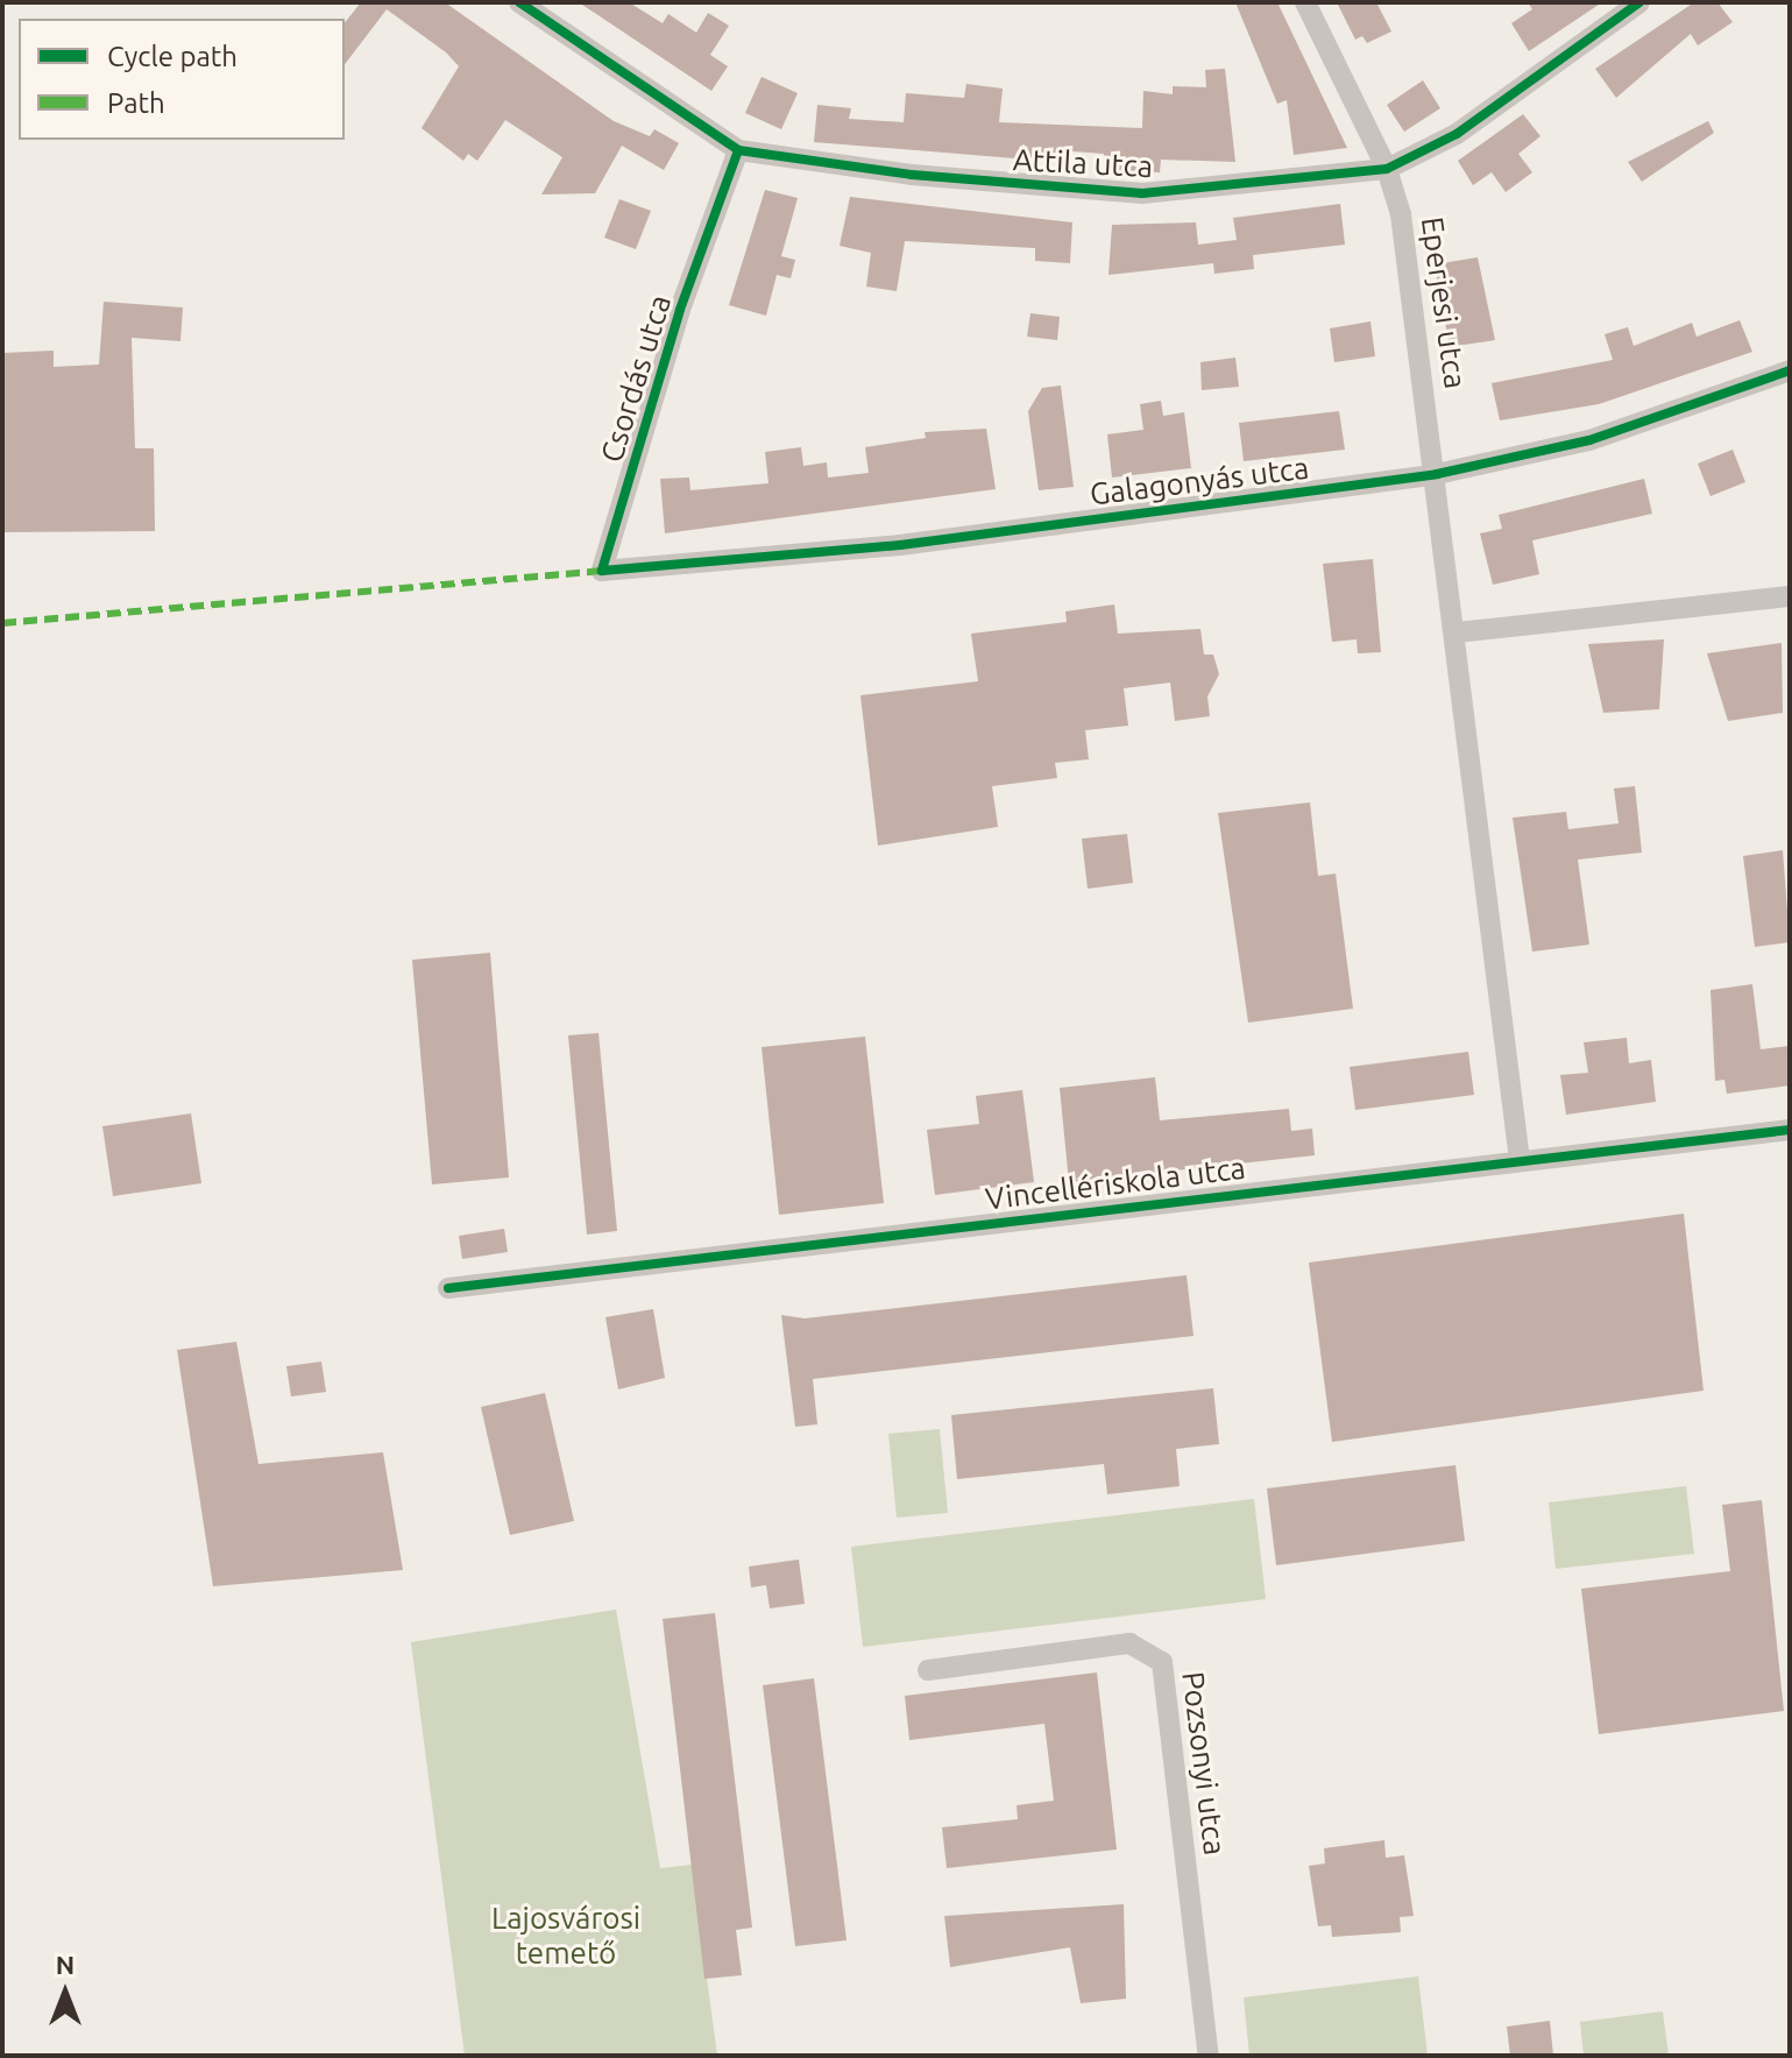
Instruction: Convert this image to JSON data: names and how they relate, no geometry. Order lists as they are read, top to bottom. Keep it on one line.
{"streets":{"street":["Attila utca","Eperjesi utca","Csordás utca","Galagonyás utca","Vincellériskola utca","Pozsonyi utca"]},"crossings":[["Attila utca","Eperjesi utca"],["Attila utca","Csordás utca"],["Eperjesi utca","Galagonyás utca"],["Eperjesi utca","Vincellériskola utca"],["Csordás utca","Galagonyás utca"]],"parks":["Lajosvárosi temető"],"legend":["Cycle path","Path"],"north":"top"}
